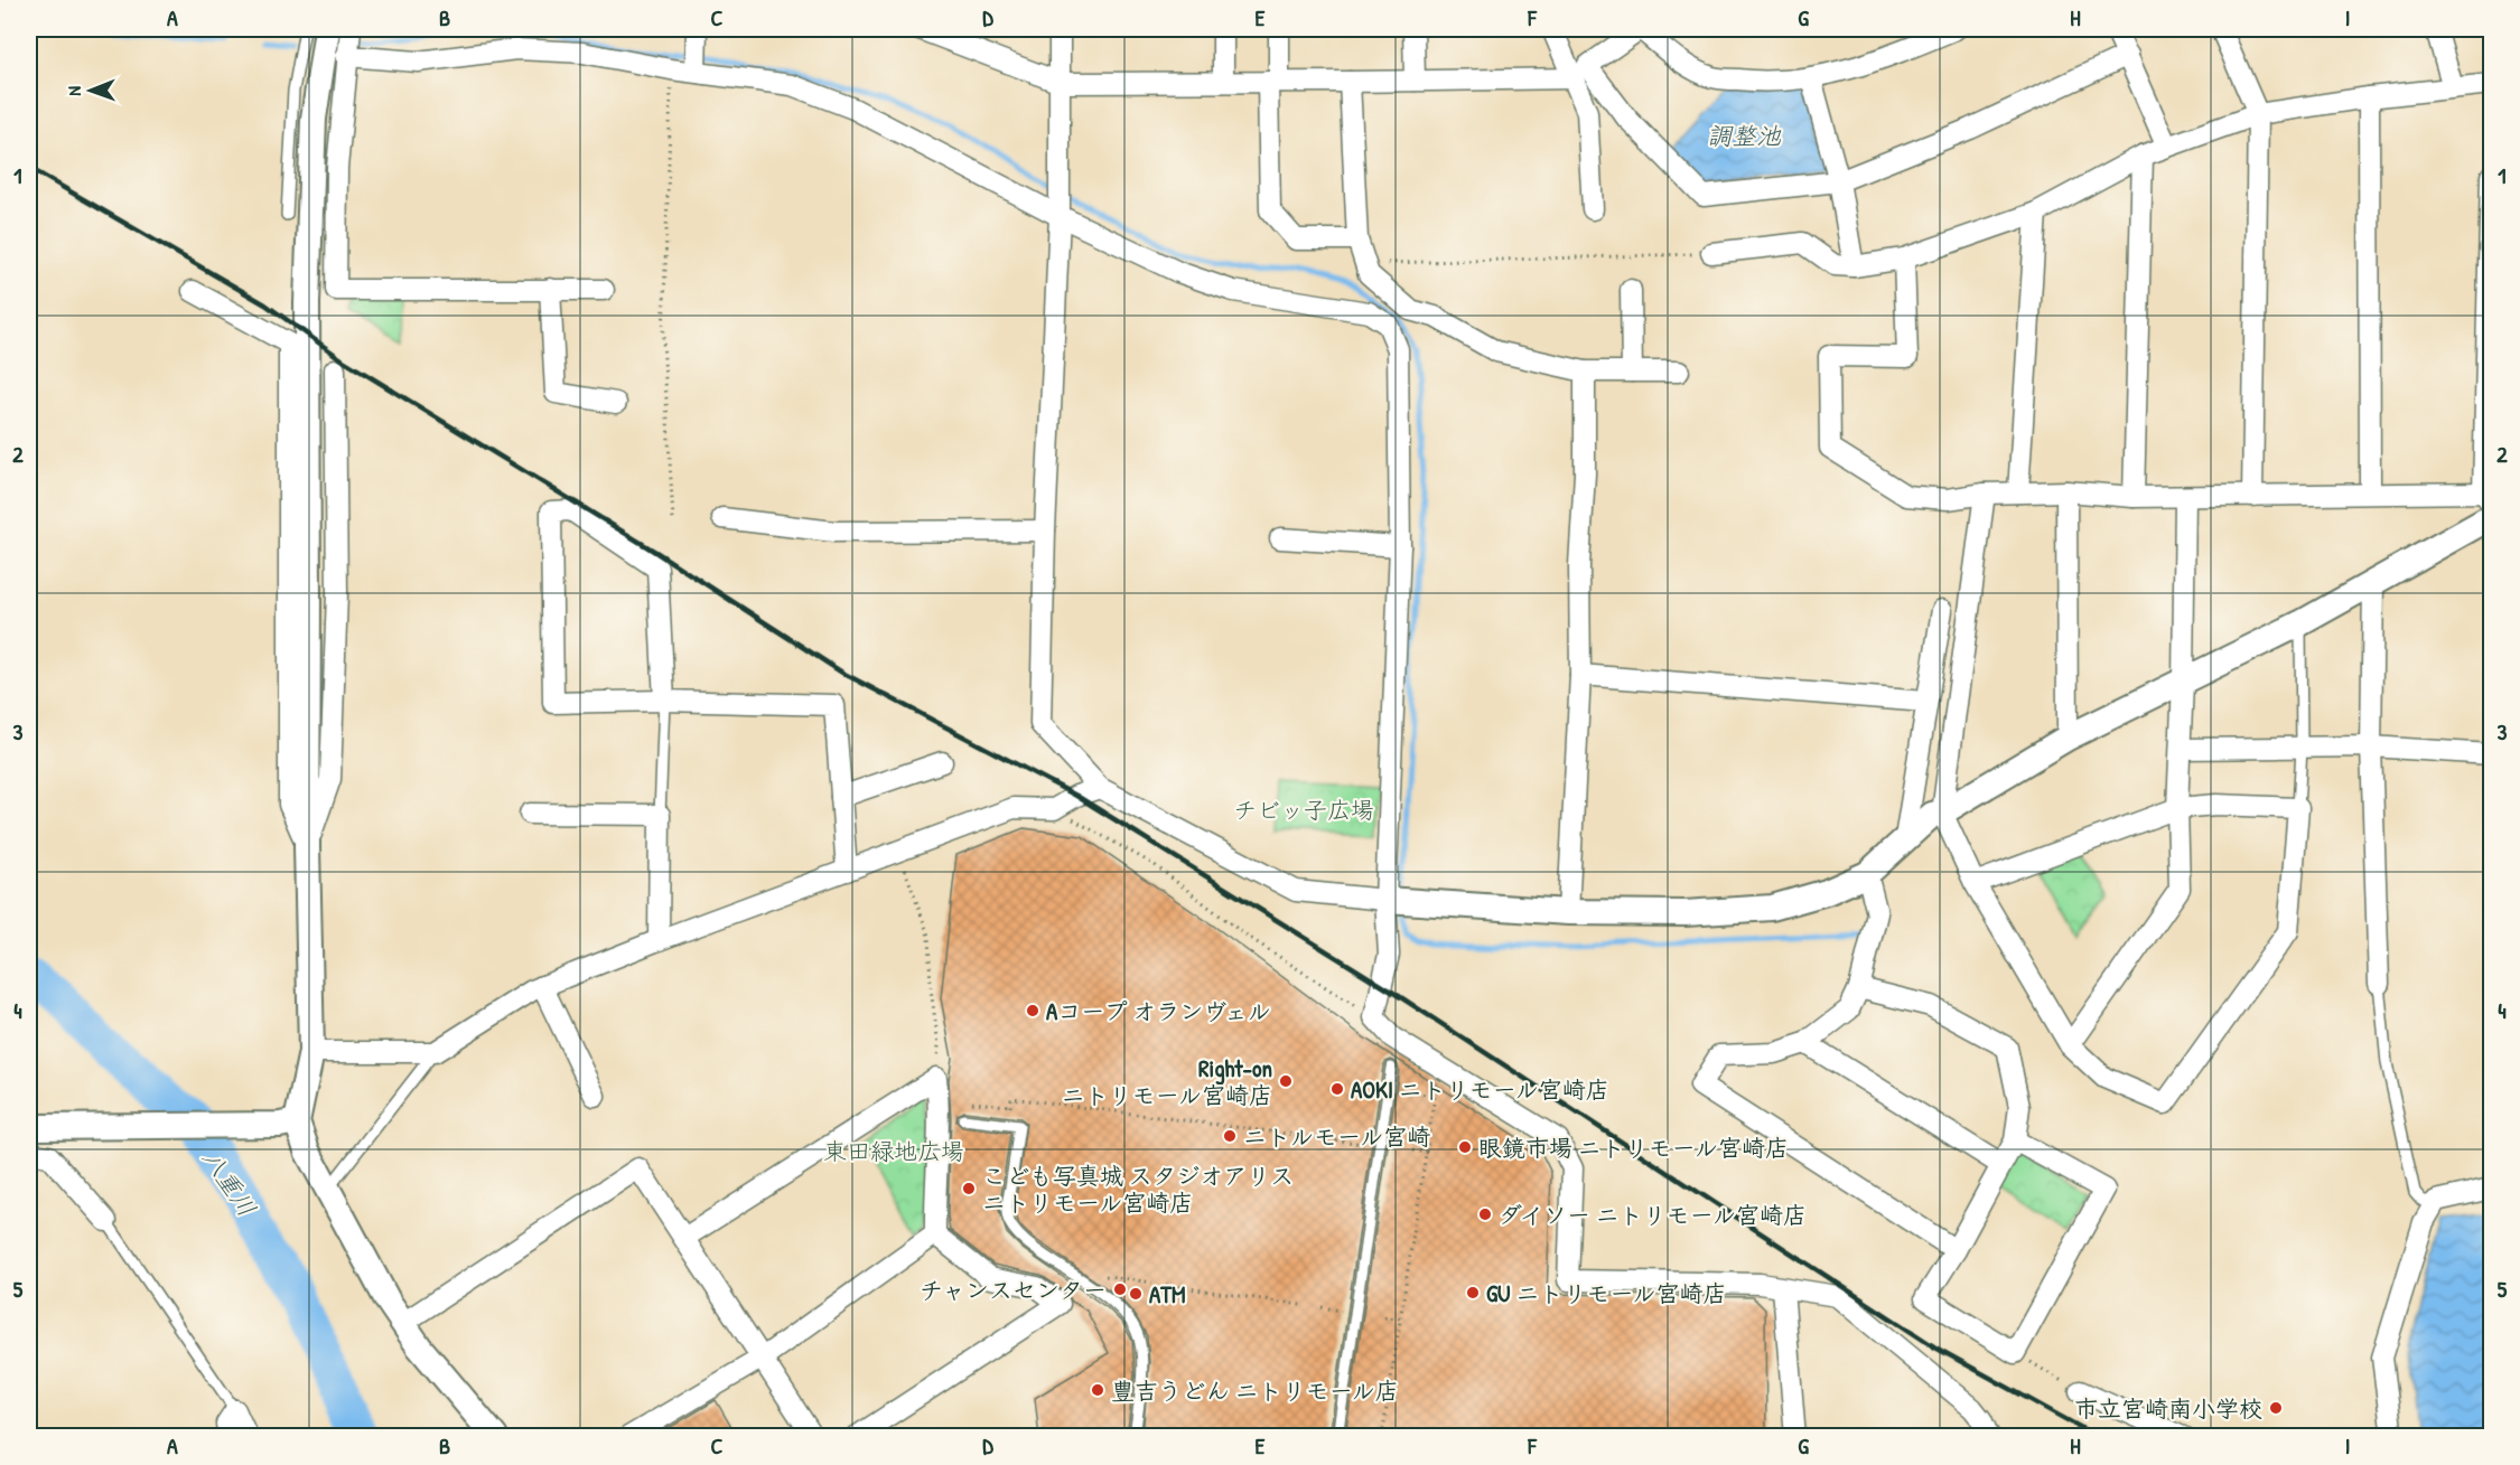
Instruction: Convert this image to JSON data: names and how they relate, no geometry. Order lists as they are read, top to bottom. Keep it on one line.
{"water":["調整池","八重川"],"parks":["チビッ子広場","東田緑地広場"],"places":["Aコープ オランヴェル","Right-on ニトリモール宮崎店","AOKI ニトリモール宮崎店","ニトルモール宮崎","眼鏡市場 ニトリモール宮崎店","こども写真城 スタジオアリス ニトリモール宮崎店","ダイソー ニトリモール宮崎店","チャンスセンター","GU ニトリモール宮崎店","ATM","豊吉うどん ニトリモール店","市立宮崎南小学校"],"north":"left","grid":{"columns":["A","B","C","D","E","F","G","H","I"],"rows":["1","2","3","4","5"]}}
